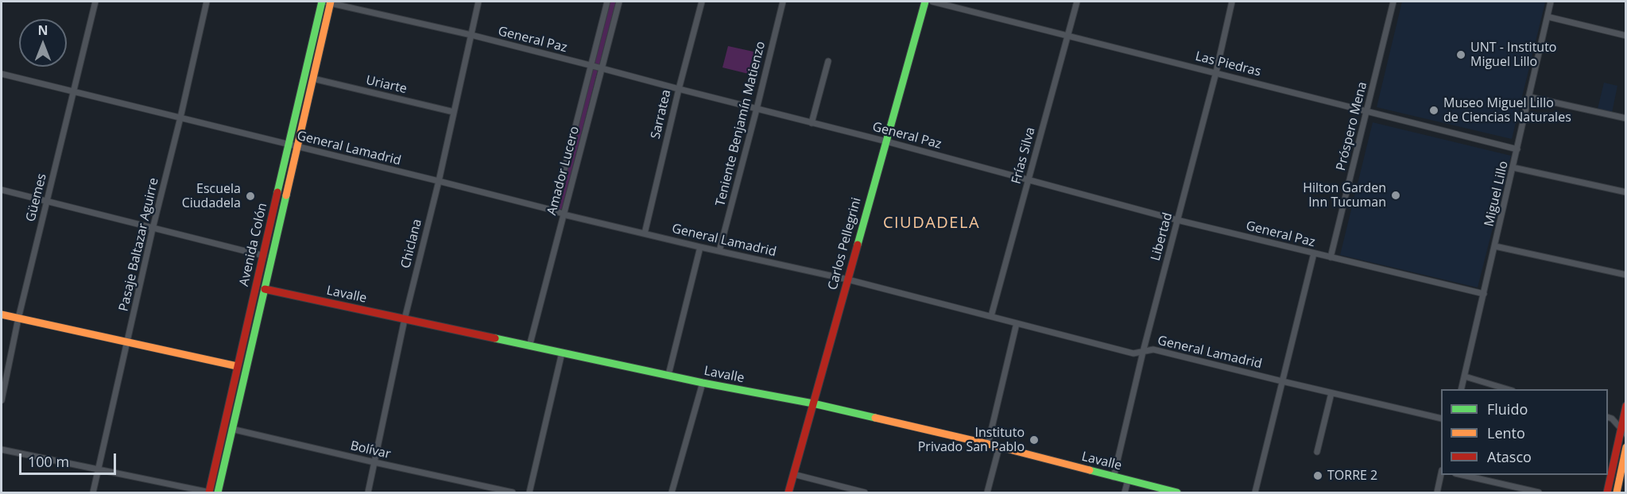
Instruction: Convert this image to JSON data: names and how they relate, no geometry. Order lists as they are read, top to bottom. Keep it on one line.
{"streets":{"street":["General Paz","Las Piedras","Uriarte","Sarratea","Teniente Benjamín Matienzo","Próspero Mena","General Lamadrid","Frías Silva","Amador Lucero","Miguel Lillo","Güemes","Libertad","Chiclana","Carlos Pellegrini","Pasaje Baltazar Aguirre","Avenida Colón","Lavalle","Bolívar"]},"crossings":[["General Paz","Sarratea"],["General Paz","Teniente Benjamín Matienzo"],["General Paz","Próspero Mena"],["General Paz","Frías Silva"],["General Paz","Amador Lucero"],["General Paz","Miguel Lillo"],["General Paz","Libertad"],["General Paz","Chiclana"],["General Paz","Carlos Pellegrini"],["General Paz","Avenida Colón"],["Las Piedras","Próspero Mena"],["Las Piedras","Frías Silva"],["Las Piedras","Miguel Lillo"],["Las Piedras","Libertad"],["Uriarte","Chiclana"],["Uriarte","Avenida Colón"],["Sarratea","General Lamadrid"],["Teniente Benjamín Matienzo","General Lamadrid"],["General Lamadrid","Frías Silva"],["General Lamadrid","Amador Lucero"],["General Lamadrid","Güemes"],["General Lamadrid","Libertad"],["General Lamadrid","Chiclana"],["General Lamadrid","Carlos Pellegrini"],["General Lamadrid","Pasaje Baltazar Aguirre"],["General Lamadrid","Avenida Colón"],["Amador Lucero","Lavalle"],["Libertad","Lavalle"],["Chiclana","Lavalle"],["Chiclana","Bolívar"],["Carlos Pellegrini","Lavalle"],["Avenida Colón","Lavalle"],["Avenida Colón","Bolívar"]],"districts":["CIUDADELA"],"places":["UNT - Instituto Miguel Lillo","Museo Miguel Lillo de Ciencias Naturales","Hilton Garden Inn Tucuman","Escuela Ciudadela","Instituto Privado San Pablo","TORRE 2"],"legend":["Fluido","Lento","Atasco"],"scale_bar":"100 m","north":"top"}
